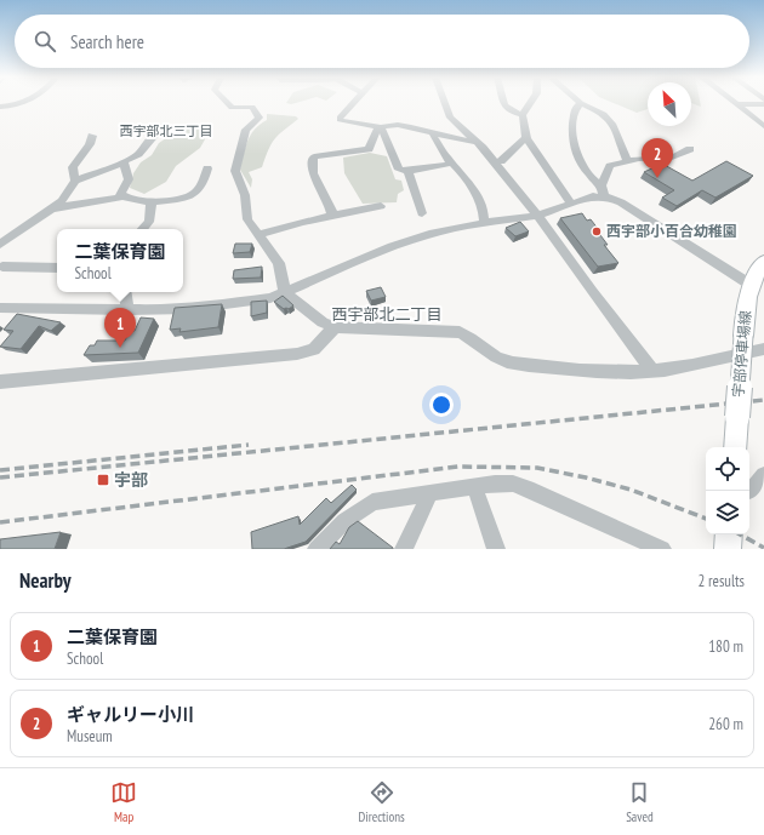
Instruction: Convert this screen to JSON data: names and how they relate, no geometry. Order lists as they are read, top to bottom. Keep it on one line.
{"streets":{"main road":["宇部停車場線"]},"districts":["西宇部北三丁目","西宇部北二丁目"],"places":{"other":["西宇部小百合幼稚園"],"transit":["宇部"]},"north":"top left","page":{"search":"Search here","pins":["2","1"],"popup":["二葉保育園","School"],"heading":["Nearby","2 results"],"list":[{"mark":"1","name":"二葉保育園","note":"School","value":"180 m"},{"mark":"2","name":"ギャルリー小川","note":"Museum","value":"260 m"}],"nav":["Map","Directions","Saved"]}}
